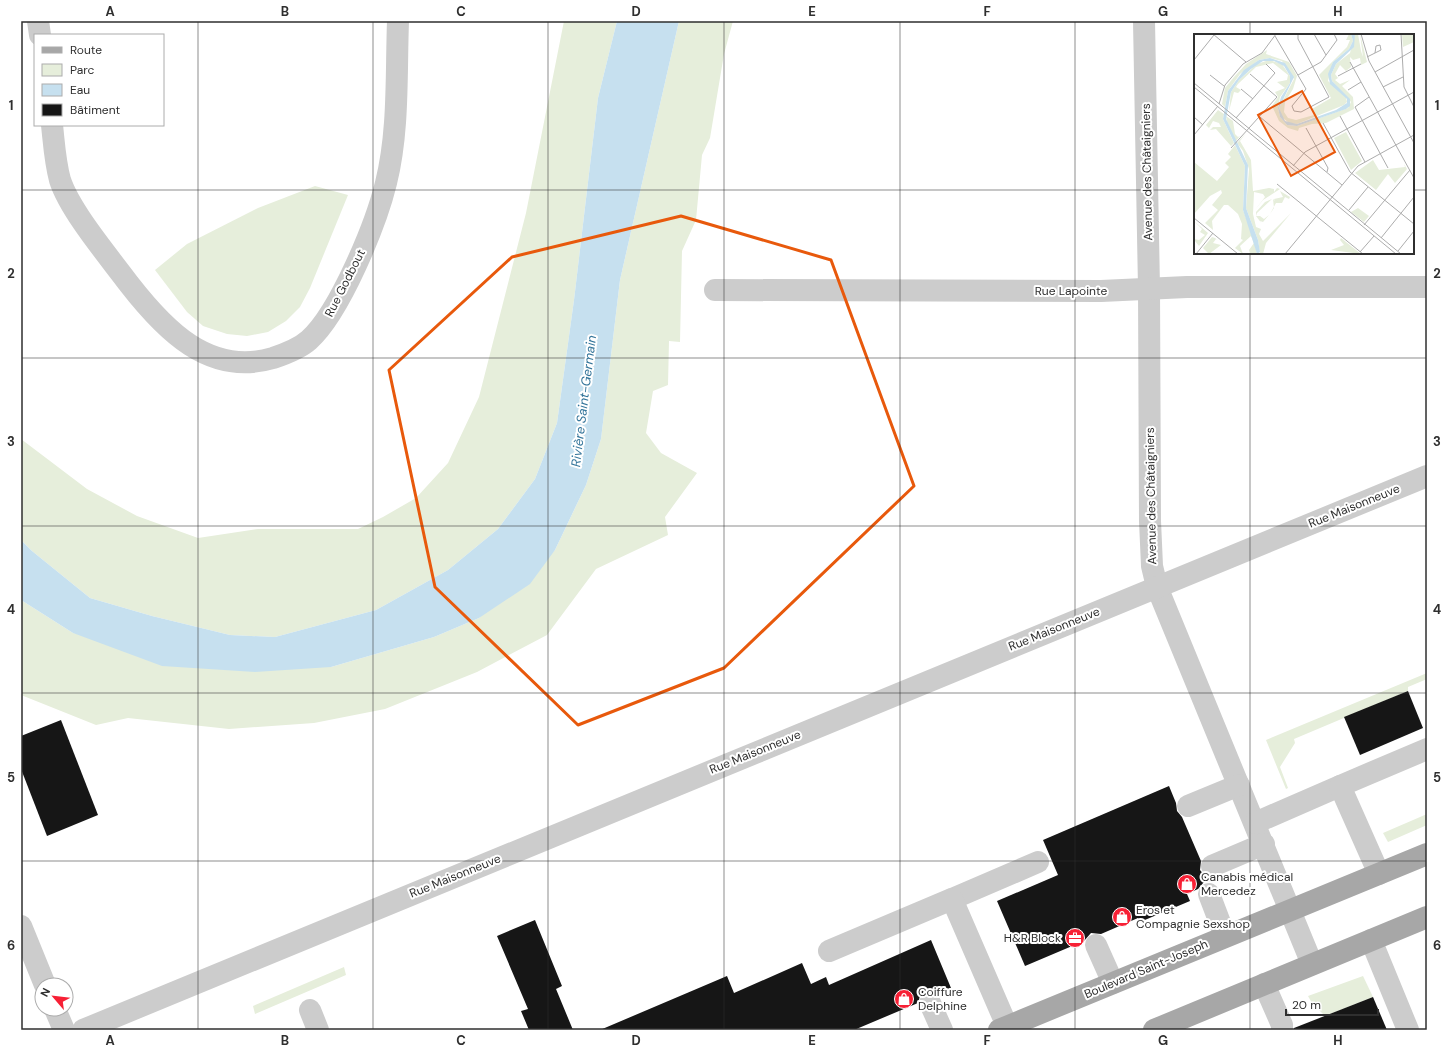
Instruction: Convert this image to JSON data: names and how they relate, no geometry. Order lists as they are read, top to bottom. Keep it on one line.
{"streets":{"main road":["Boulevard Saint-Joseph"],"street":["Avenue des Châtaigniers","Rue Godbout","Rue Lapointe","Rue Maisonneuve"]},"crossings":[["Avenue des Châtaigniers","Rue Lapointe"],["Avenue des Châtaigniers","Rue Maisonneuve"],["Avenue des Châtaigniers","Boulevard Saint-Joseph"]],"water":["Rivière Saint-Germain"],"places":{"shop":["Canabis médical Mercedez","Eros et Compagnie Sexshop","Coiffure Delphine"],"office":["H&R Block"]},"legend":["Route","Parc","Eau","Bâtiment"],"scale_bar":"20 m","north":"top left","grid":{"columns":["A","B","C","D","E","F","G","H"],"rows":["1","2","3","4","5","6"]}}
